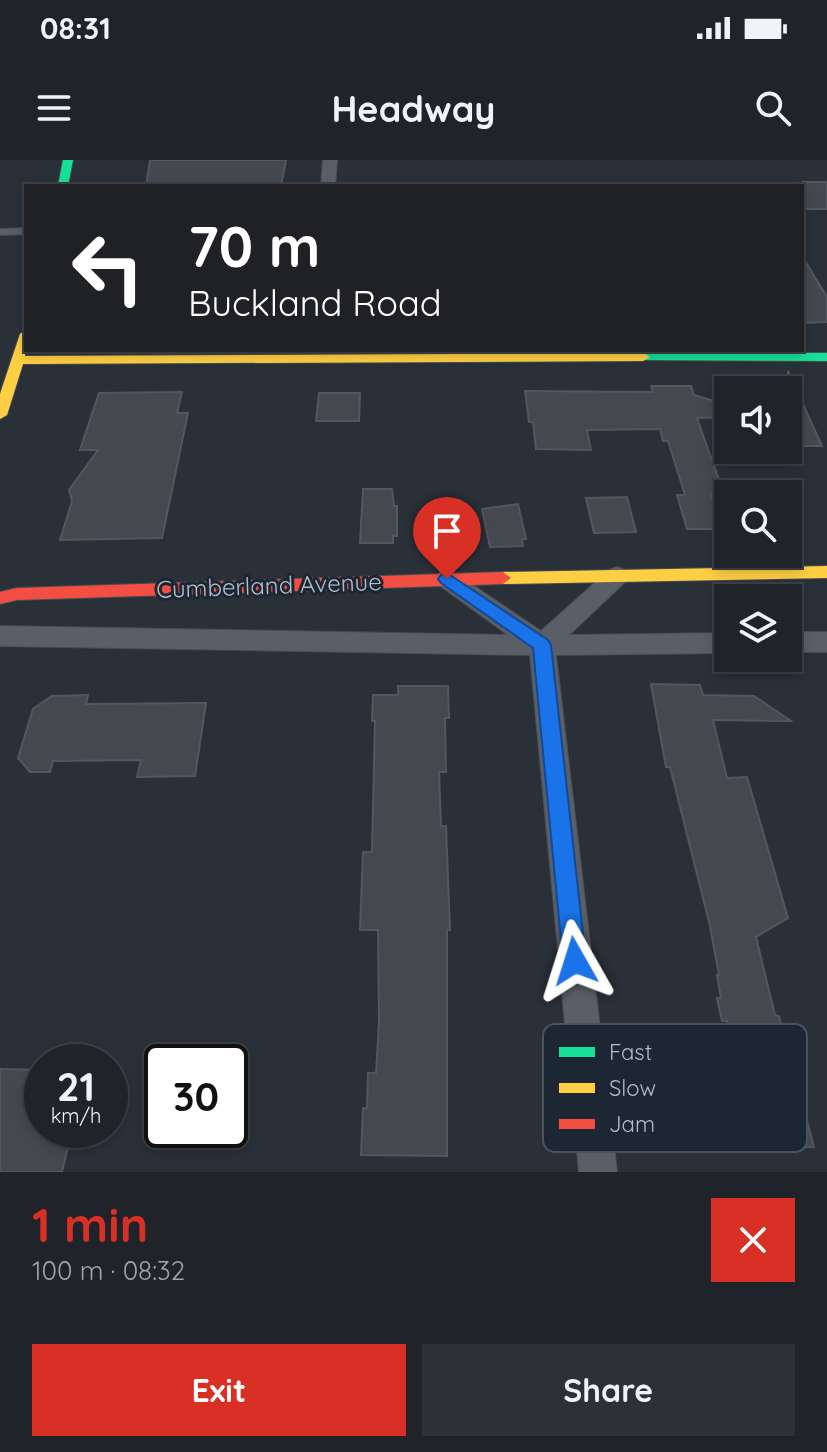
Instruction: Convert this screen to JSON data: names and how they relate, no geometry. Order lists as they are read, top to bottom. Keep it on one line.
{"streets":{"street":["Cumberland Avenue"]},"legend":["Fast","Slow","Jam"],"page":{"status":"08:31","header":"Headway","turn":["70 m","Buckland Road"],"speed":"21 km/h","limit":"30","heading":["1 min","100 m · 08:32"],"buttons":["Exit","Share"]}}
